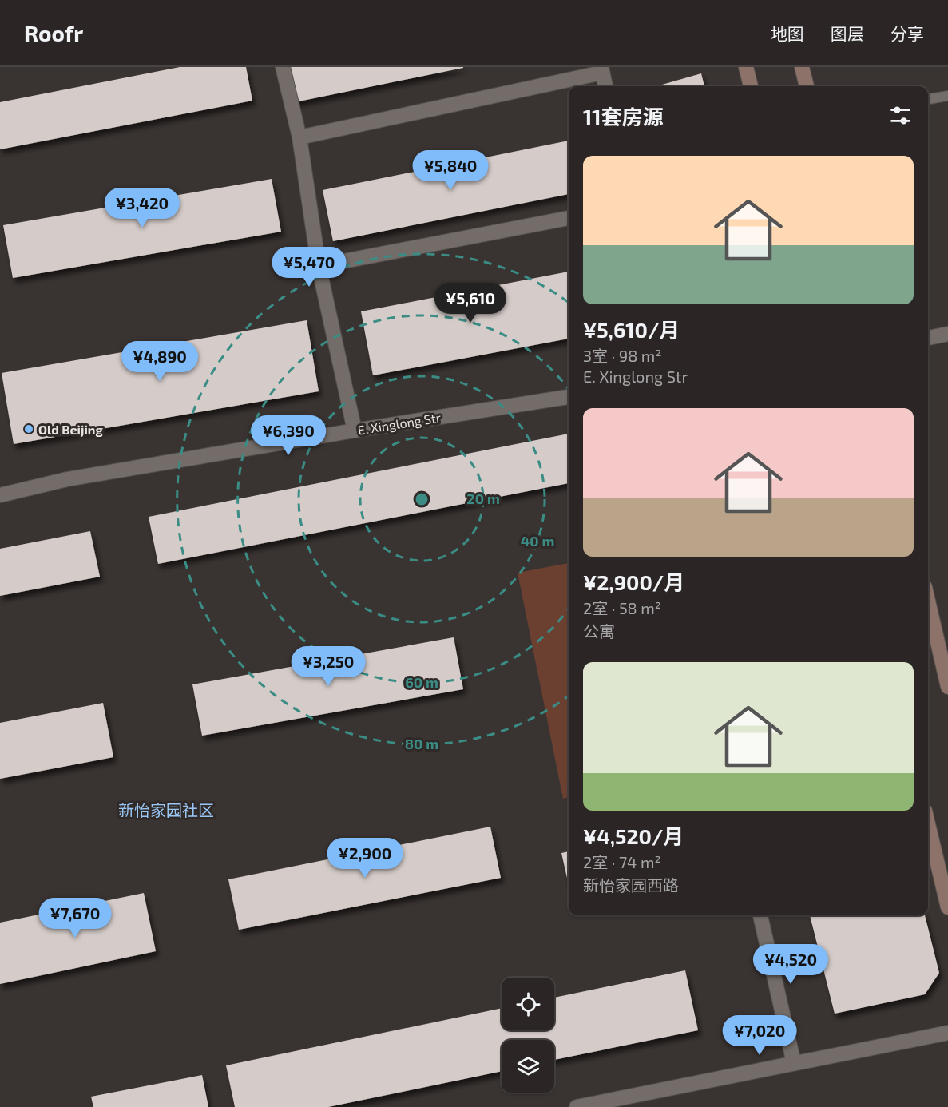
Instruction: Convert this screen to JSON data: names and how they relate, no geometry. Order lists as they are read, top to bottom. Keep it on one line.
{"streets":{"street":["E. Xinglong Str"]},"districts":["新怡家园社区"],"places":["Old Beijing"],"page":{"header":"Roofr","nav":["地图","图层","分享"],"heading":"11套房源","list":[{"name":"¥5,610/月","note":"3室 · 98 m² · E. Xinglong Str"},{"name":"¥2,900/月","note":"2室 · 58 m² · 公寓"},{"name":"¥4,520/月","note":"2室 · 74 m² · 新怡家园西路"}],"price":["¥5,840","¥3,420","¥5,470","¥5,610","¥4,890","¥6,390","¥3,250","¥2,900","¥7,670","¥4,520","¥7,020"]},"rings":["20 m","40 m","60 m","80 m"]}
